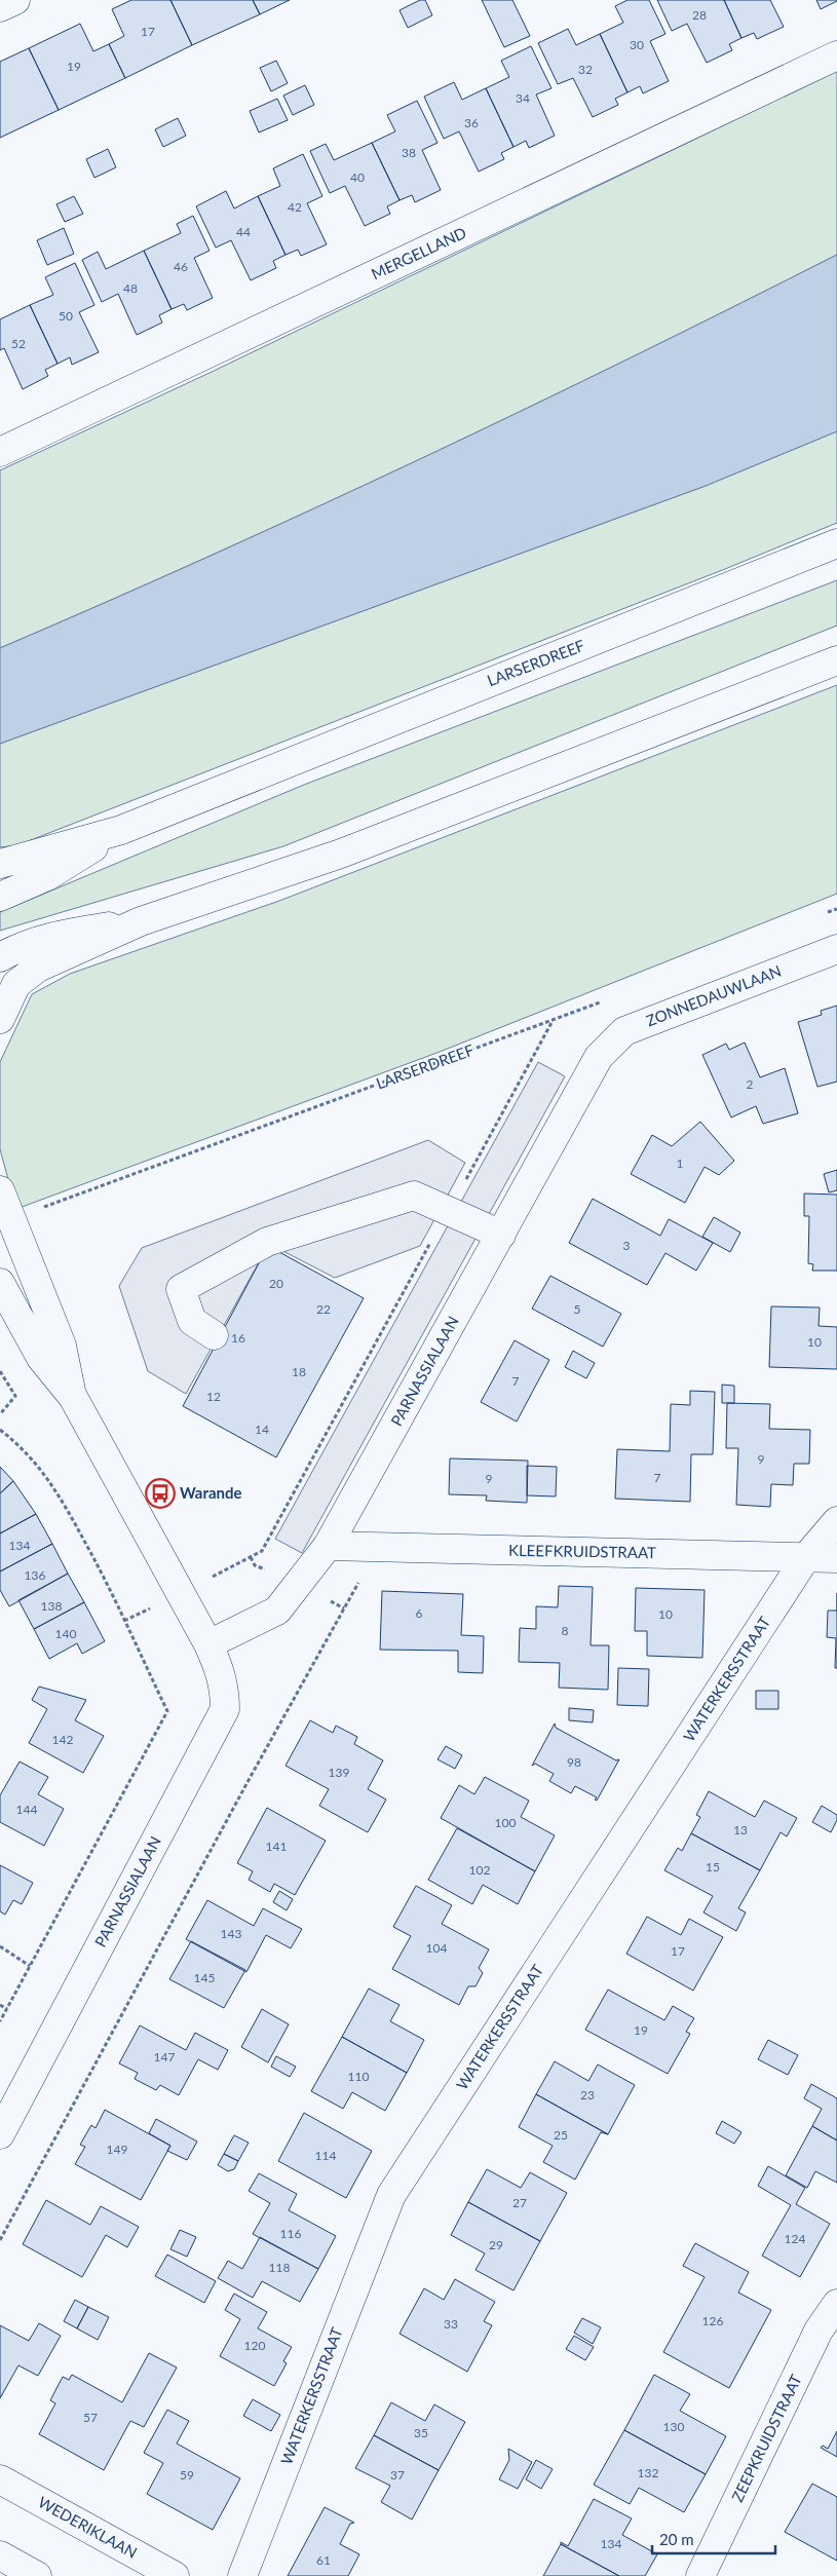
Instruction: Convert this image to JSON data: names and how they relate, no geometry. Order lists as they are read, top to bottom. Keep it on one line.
{"streets":{"street":["MERGELLAND","LARSERDREEF","ZONNEDAUWLAAN","PARNASSIALAAN","KLEEFKRUIDSTRAAT","WATERKERSSTRAAT","ZEEPKRUIDSTRAAT","WEDERIKLAAN"]},"crossings":[["LARSERDREEF","PARNASSIALAAN"],["ZONNEDAUWLAAN","PARNASSIALAAN"],["PARNASSIALAAN","KLEEFKRUIDSTRAAT"],["KLEEFKRUIDSTRAAT","WATERKERSSTRAAT"]],"places":{"bus stop":["Warande"]},"house_numbers":["28","17","30","19","32","34","36","38","40","42","44","46","48","50","52","2","1","3","20","22","5","16","10","18","7","12","14","9","7","9","134","136","138","6","10","8","140","142","98","139","144","100","13","141","15","102","143","104","17","145","19","147","110","23","25","149","114","27","116","124","29","118","126","33","120","57","130","35","132","59","37","134","61"],"scale_bar":"20 m"}
